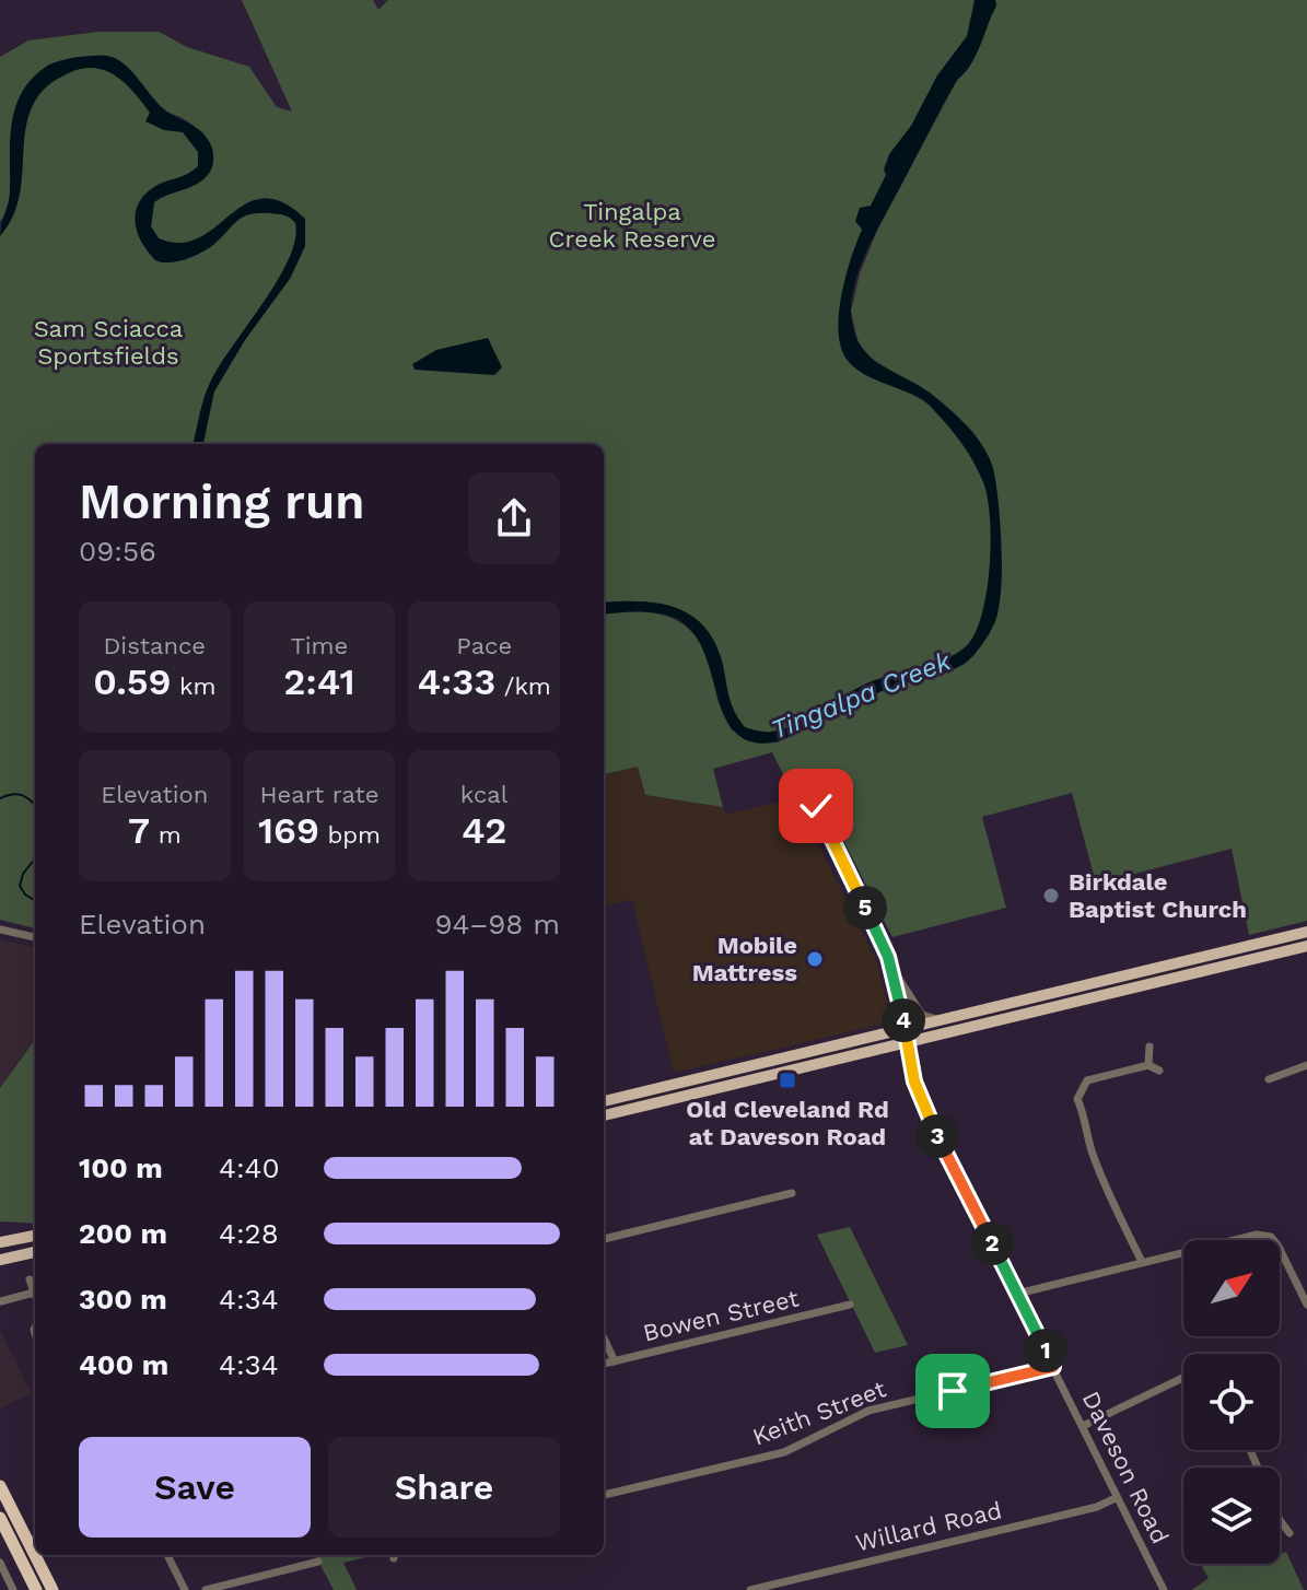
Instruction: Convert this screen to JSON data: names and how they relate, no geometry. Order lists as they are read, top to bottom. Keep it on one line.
{"streets":{"street":["Bowen Street","Keith Street","Daveson Road","Willard Road"]},"crossings":[["Keith Street","Daveson Road"],["Daveson Road","Willard Road"]],"water":["Tingalpa Creek"],"parks":["Tingalpa Creek Reserve","Sam Sciacca Sportsfields"],"places":{"other":["Birkdale Baptist Church","Mobile Mattress"],"transit":["Old Cleveland Rd at Daveson Road"]},"north":"top right","page":{"heading":["Morning run","09:56"],"stats":[["Distance","0.59 km"],["Time","2:41"],["Pace","4:33 /km"],["Elevation","7 m"],["Heart rate","169 bpm"],["kcal","42"]],"pins":["5","4","3","2","1"],"chart":["Elevation","94–98 m"],"list":[{"name":"100 m","note":"4:40"},{"name":"200 m","note":"4:28"},{"name":"300 m","note":"4:34"},{"name":"400 m","note":"4:34"}],"buttons":["Save","Share"]}}
